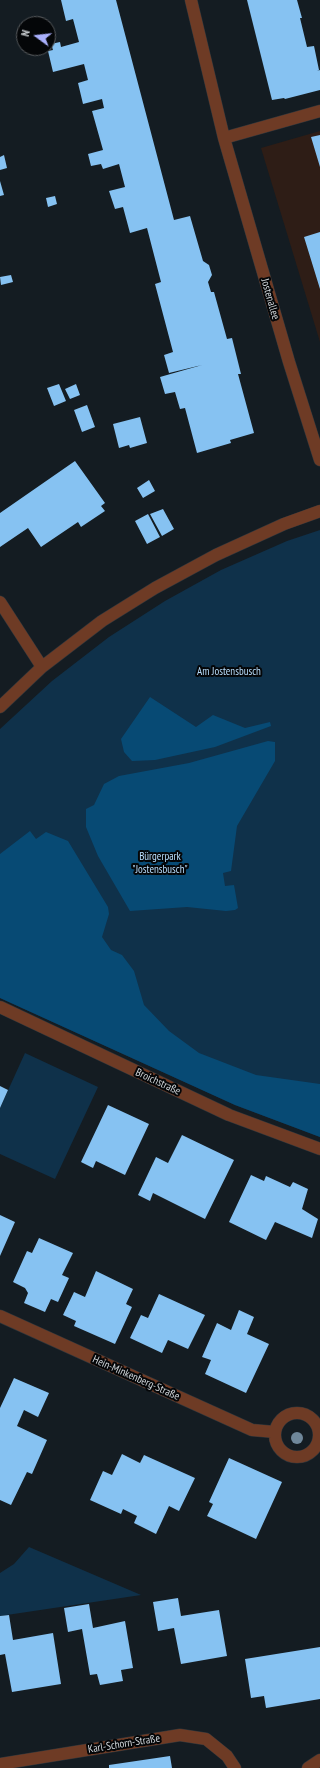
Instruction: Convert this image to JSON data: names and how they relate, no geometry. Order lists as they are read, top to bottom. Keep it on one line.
{"streets":{"street":["Jostenallee","Broichstraße","Hein-Minkenberg-Straße","Karl-Schorn-Straße"]},"parks":["Am Jostensbusch","Bürgerpark \"Jostensbusch\""],"north":"left"}
